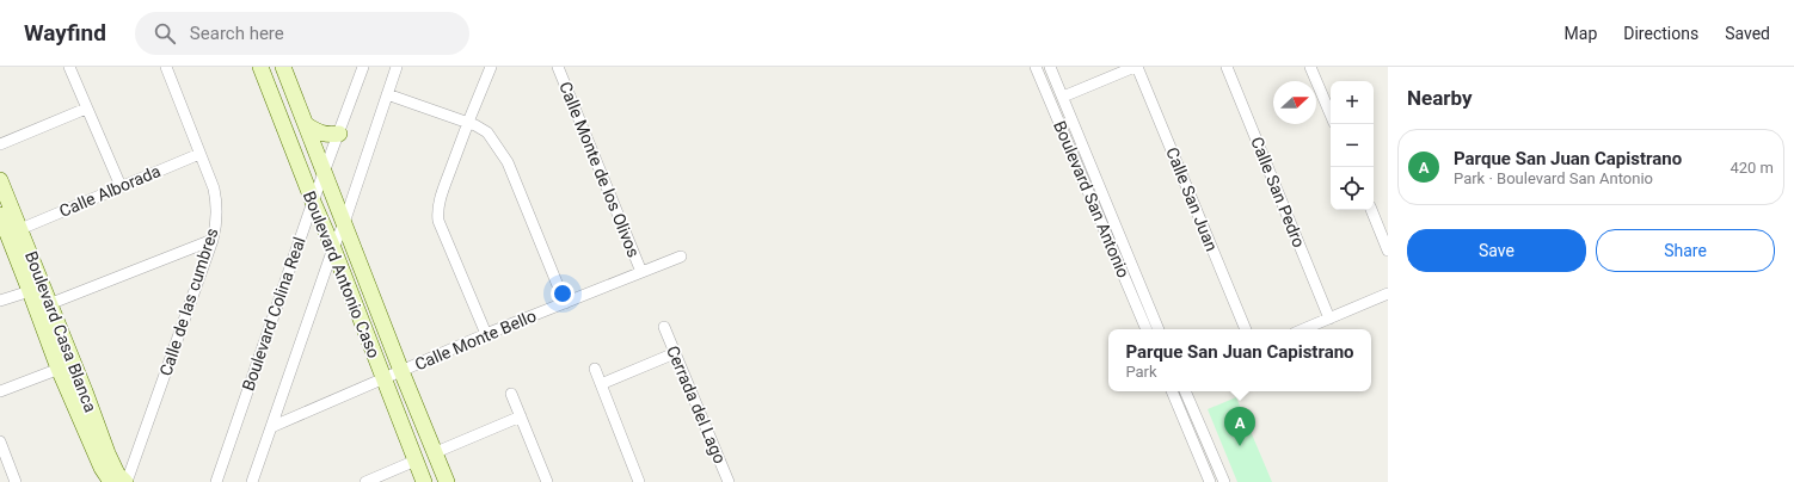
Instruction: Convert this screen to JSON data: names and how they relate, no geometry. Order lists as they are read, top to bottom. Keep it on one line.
{"streets":{"main road":["Boulevard Antonio Caso","Boulevard Casa Blanca"],"street":["Calle Monte de los Olivos","Calle Alborada","Calle San Pedro","Boulevard San Antonio","Calle San Juan","Calle de las cumbres","Boulevard Colina Real","Calle Monte Bello","Cerrada del Lago"]},"crossings":[["Calle Monte de los Olivos","Calle Monte Bello"],["Calle Alborada","Calle de las cumbres"],["Calle Alborada","Boulevard Casa Blanca"],["Boulevard Antonio Caso","Boulevard Colina Real"],["Boulevard Antonio Caso","Calle Monte Bello"],["Calle de las cumbres","Boulevard Casa Blanca"]],"north":"right","page":{"header":"Wayfind","search":"Search here","nav":["Map","Directions","Saved"],"heading":"Nearby","map_buttons":["+","−"],"list":[{"mark":"A","name":"Parque San Juan Capistrano","note":"Park · Boulevard San Antonio","value":"420 m"}],"buttons":["Save","Share"],"popup":["Parque San Juan Capistrano","Park"],"pins":"A"}}
